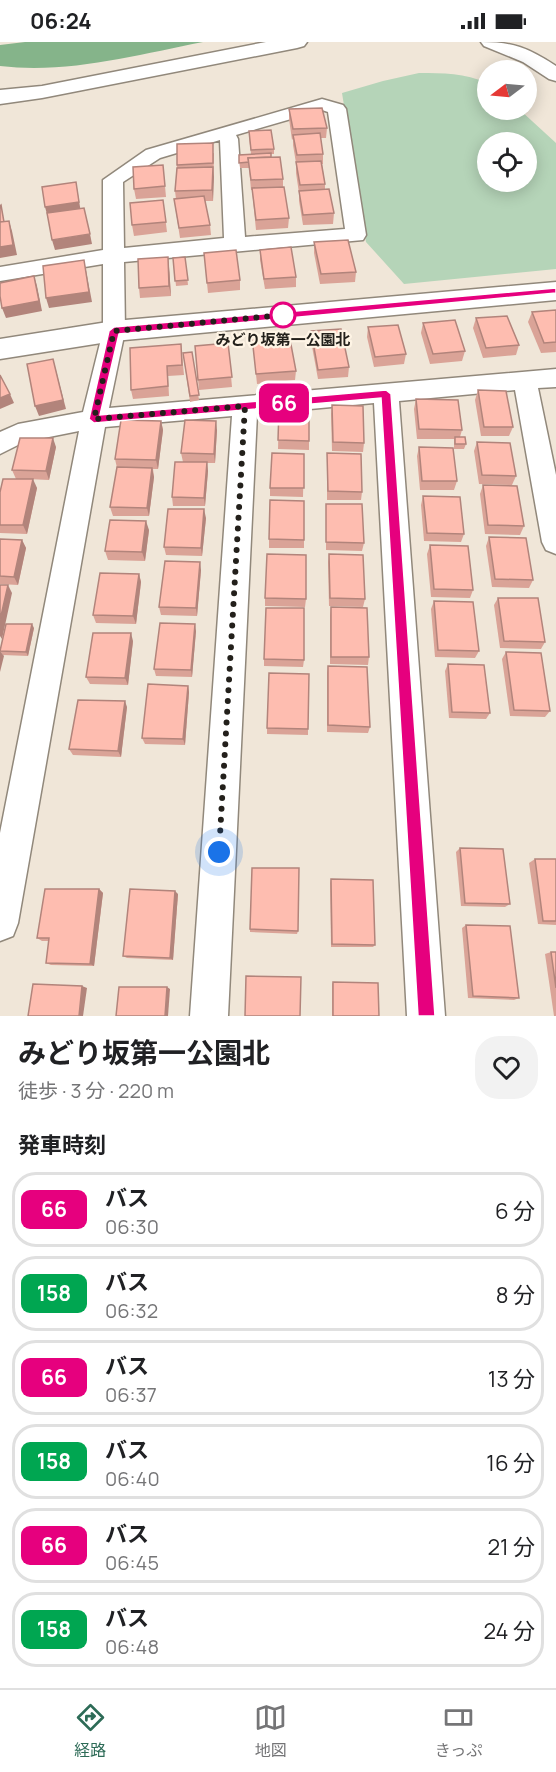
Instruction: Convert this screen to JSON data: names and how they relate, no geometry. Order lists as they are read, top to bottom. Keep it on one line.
{"places":["みどり坂第一公園北"],"lines":["bus line 66"],"north":"left","page":{"status":"06:24","on_map":"66","heading":[["みどり坂第一公園北","徒歩 · 3 分 · 220 m"],"発車時刻"],"list":[{"mark":"66","name":"バス","note":"06:30","value":"6 分"},{"mark":"158","name":"バス","note":"06:32","value":"8 分"},{"mark":"66","name":"バス","note":"06:37","value":"13 分"},{"mark":"158","name":"バス","note":"06:40","value":"16 分"},{"mark":"66","name":"バス","note":"06:45","value":"21 分"},{"mark":"158","name":"バス","note":"06:48","value":"24 分"}],"tabs":["経路","地図","きっぷ"]}}
